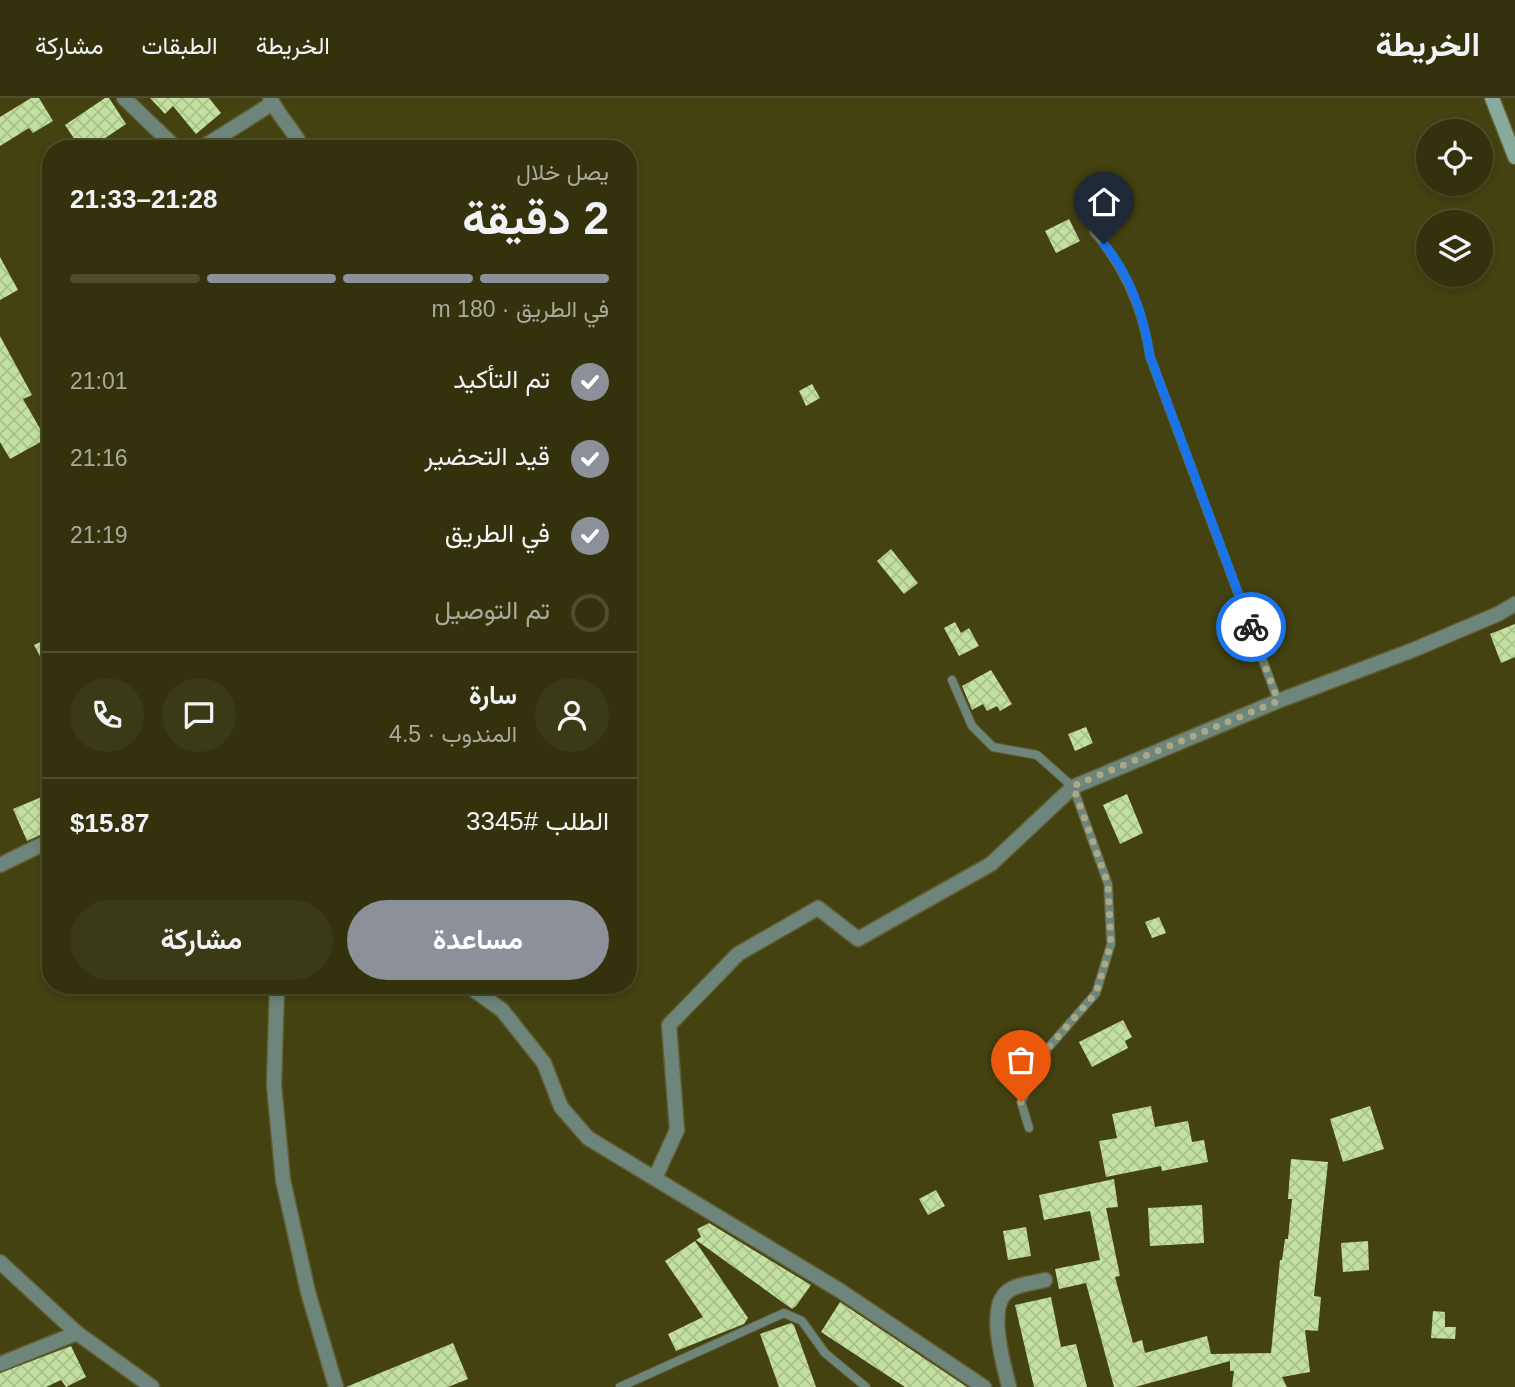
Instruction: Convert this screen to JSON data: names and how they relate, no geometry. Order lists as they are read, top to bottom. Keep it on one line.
{"page":{"header":"الخريطة","nav":["الخريطة","الطبقات","مشاركة"],"heading":["2 دقيقة","يصل خلال","21:28–21:33"],"panel":["سارة","المندوب · 4.5","الطلب #3345","$15.87"],"bar":"في الطريق · 180 m","list":[["تم التأكيد","21:01"],["قيد التحضير","21:16"],["في الطريق","21:19"],"تم التوصيل"],"buttons":["مساعدة","مشاركة"]}}
